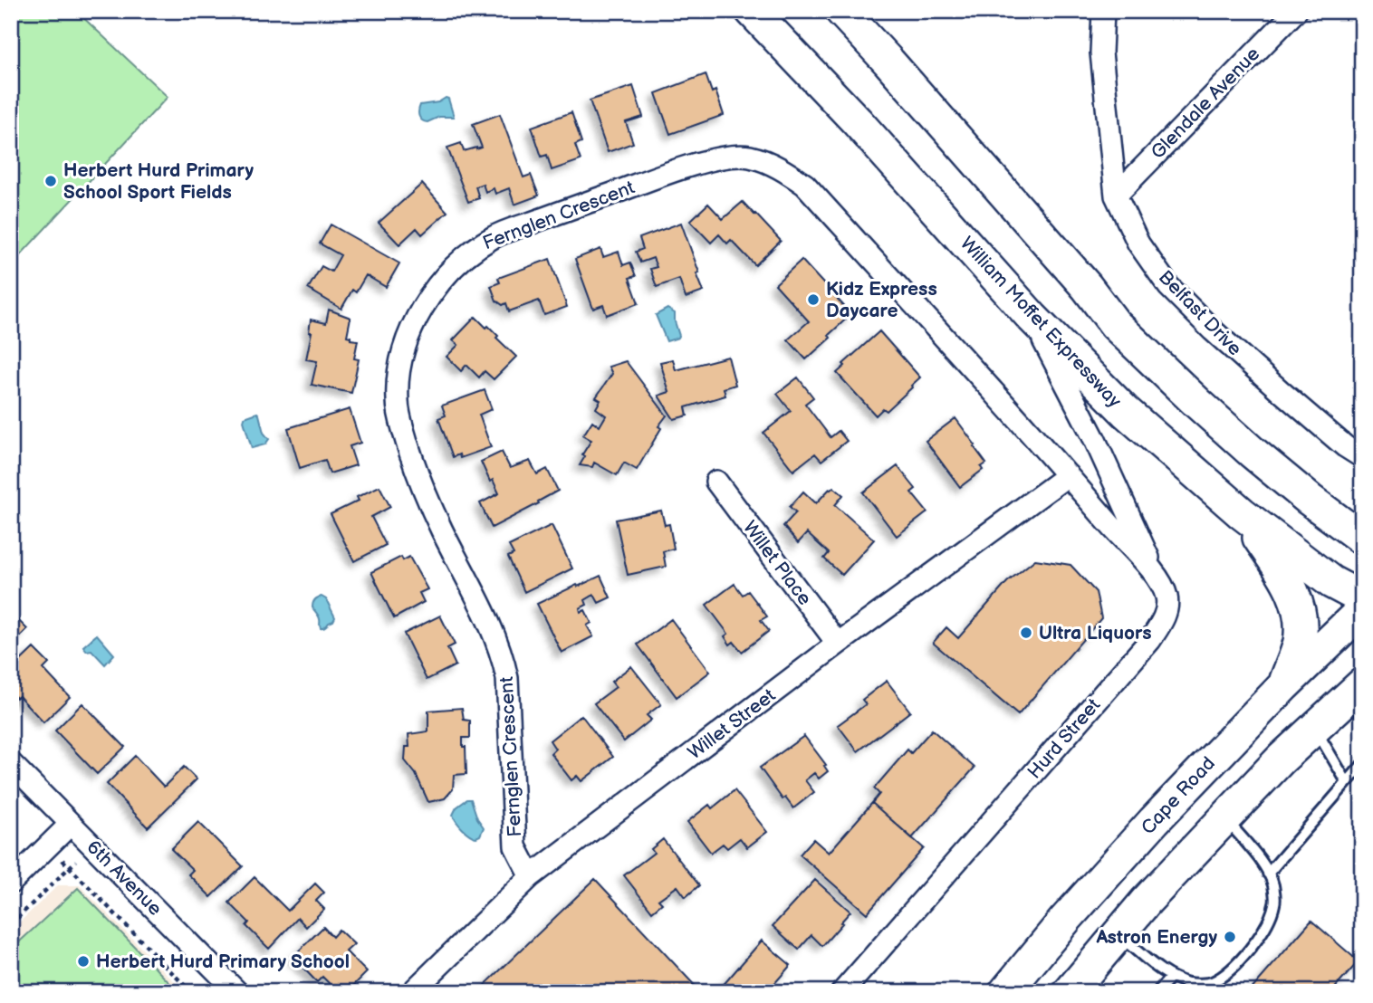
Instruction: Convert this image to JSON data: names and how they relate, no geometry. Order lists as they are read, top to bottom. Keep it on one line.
{"streets":{"main road":["William Moffet Expressway","Cape Road"],"street":["Glendale Avenue","Fernglen Crescent","Belfast Drive","Willet Place","Willet Street","Hurd Street","6th Avenue"]},"crossings":[["Glendale Avenue","Belfast Drive"],["Fernglen Crescent","Willet Street"],["Fernglen Crescent","Hurd Street"],["Willet Place","Willet Street"],["Willet Street","Hurd Street"]],"places":["Herbert Hurd Primary School Sport Fields","Kidz Express Daycare","Ultra Liquors","Astron Energy","Herbert Hurd Primary School"]}
